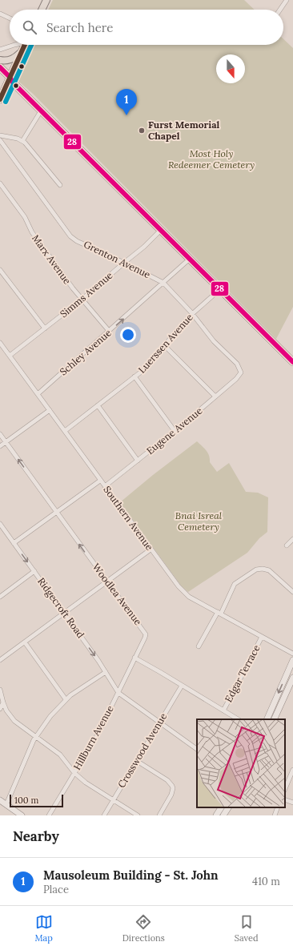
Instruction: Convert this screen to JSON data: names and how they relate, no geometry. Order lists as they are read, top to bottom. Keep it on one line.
{"streets":{"street":["Marx Avenue","Grenton Avenue","Simms Avenue","Luerssen Avenue","Schley Avenue","Eugene Avenue","Southern Avenue","Woodlea Avenue","Ridgecroft Road","Edgar Terrace","Hillburn Avenue","Crosswood Avenue"]},"crossings":[["Marx Avenue","Simms Avenue"],["Marx Avenue","Schley Avenue"],["Grenton Avenue","Simms Avenue"],["Grenton Avenue","Luerssen Avenue"],["Grenton Avenue","Schley Avenue"],["Grenton Avenue","Eugene Avenue"],["Simms Avenue","Southern Avenue"],["Luerssen Avenue","Southern Avenue"],["Schley Avenue","Southern Avenue"],["Eugene Avenue","Southern Avenue"],["Southern Avenue","Edgar Terrace"],["Woodlea Avenue","Hillburn Avenue"],["Ridgecroft Road","Hillburn Avenue"]],"one_way":["Schley Avenue","Woodlea Avenue","Ridgecroft Road"],"parks":["Most Holy Redeemer Cemetery","Bnai Isreal Cemetery"],"places":["Furst Memorial Chapel"],"lines":["transit line 28"],"scale_bar":"100 m","north":"bottom","page":{"search":"Search here","pins":"1","scale":"100 m","heading":"Nearby","list":[{"mark":"1","name":"Mausoleum Building - St. John","note":"Place","value":"410 m"}],"nav":["Map","Directions","Saved"]}}
